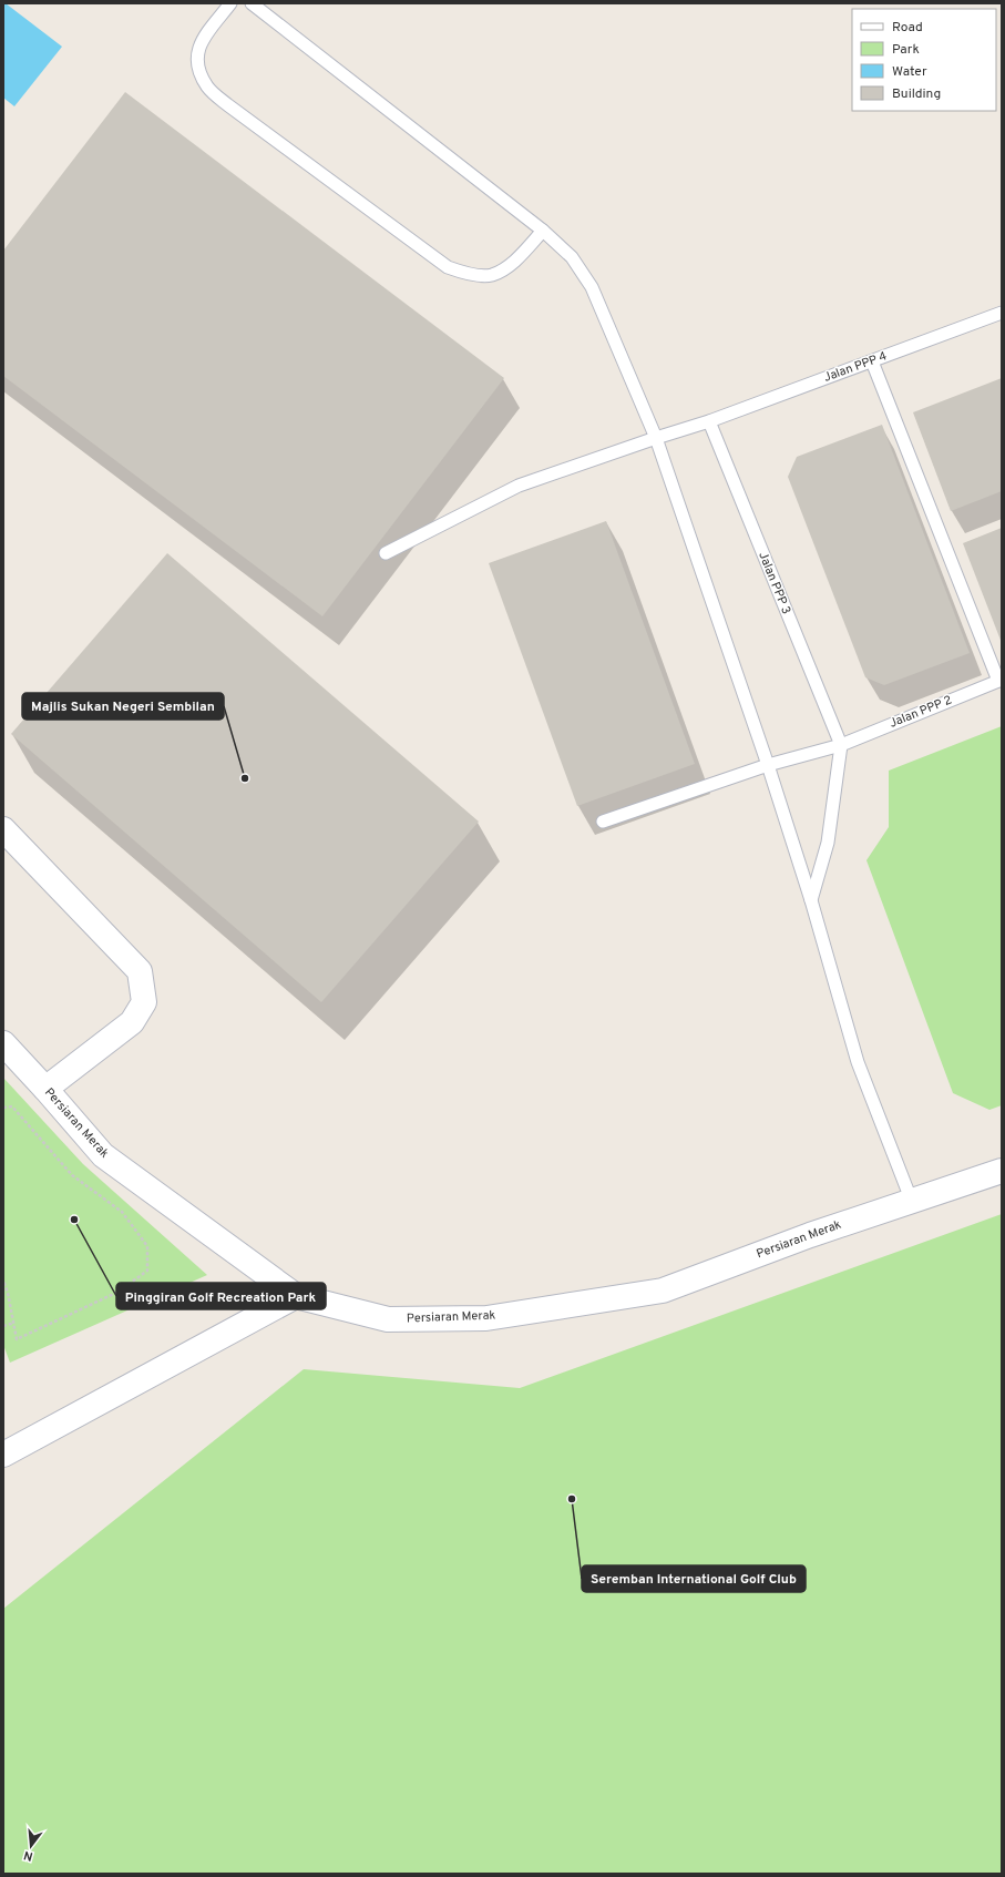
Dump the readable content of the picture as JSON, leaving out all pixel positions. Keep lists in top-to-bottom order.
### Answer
{
  "streets": {
    "street": ["Persiaran Merak"],
    "lane": ["Jalan PPP 4", "Jalan PPP 3", "Jalan PPP 2"]
  },
  "crossings": [
    ["Jalan PPP 4", "Jalan PPP 3"],
    ["Jalan PPP 3", "Jalan PPP 2"]
  ],
  "places": ["Majlis Sukan Negeri Sembilan", "Pinggiran Golf Recreation Park", "Seremban International Golf Club"],
  "legend": [
    "Road",
    "Park",
    "Water",
    "Building"
  ],
  "north": "bottom"
}
